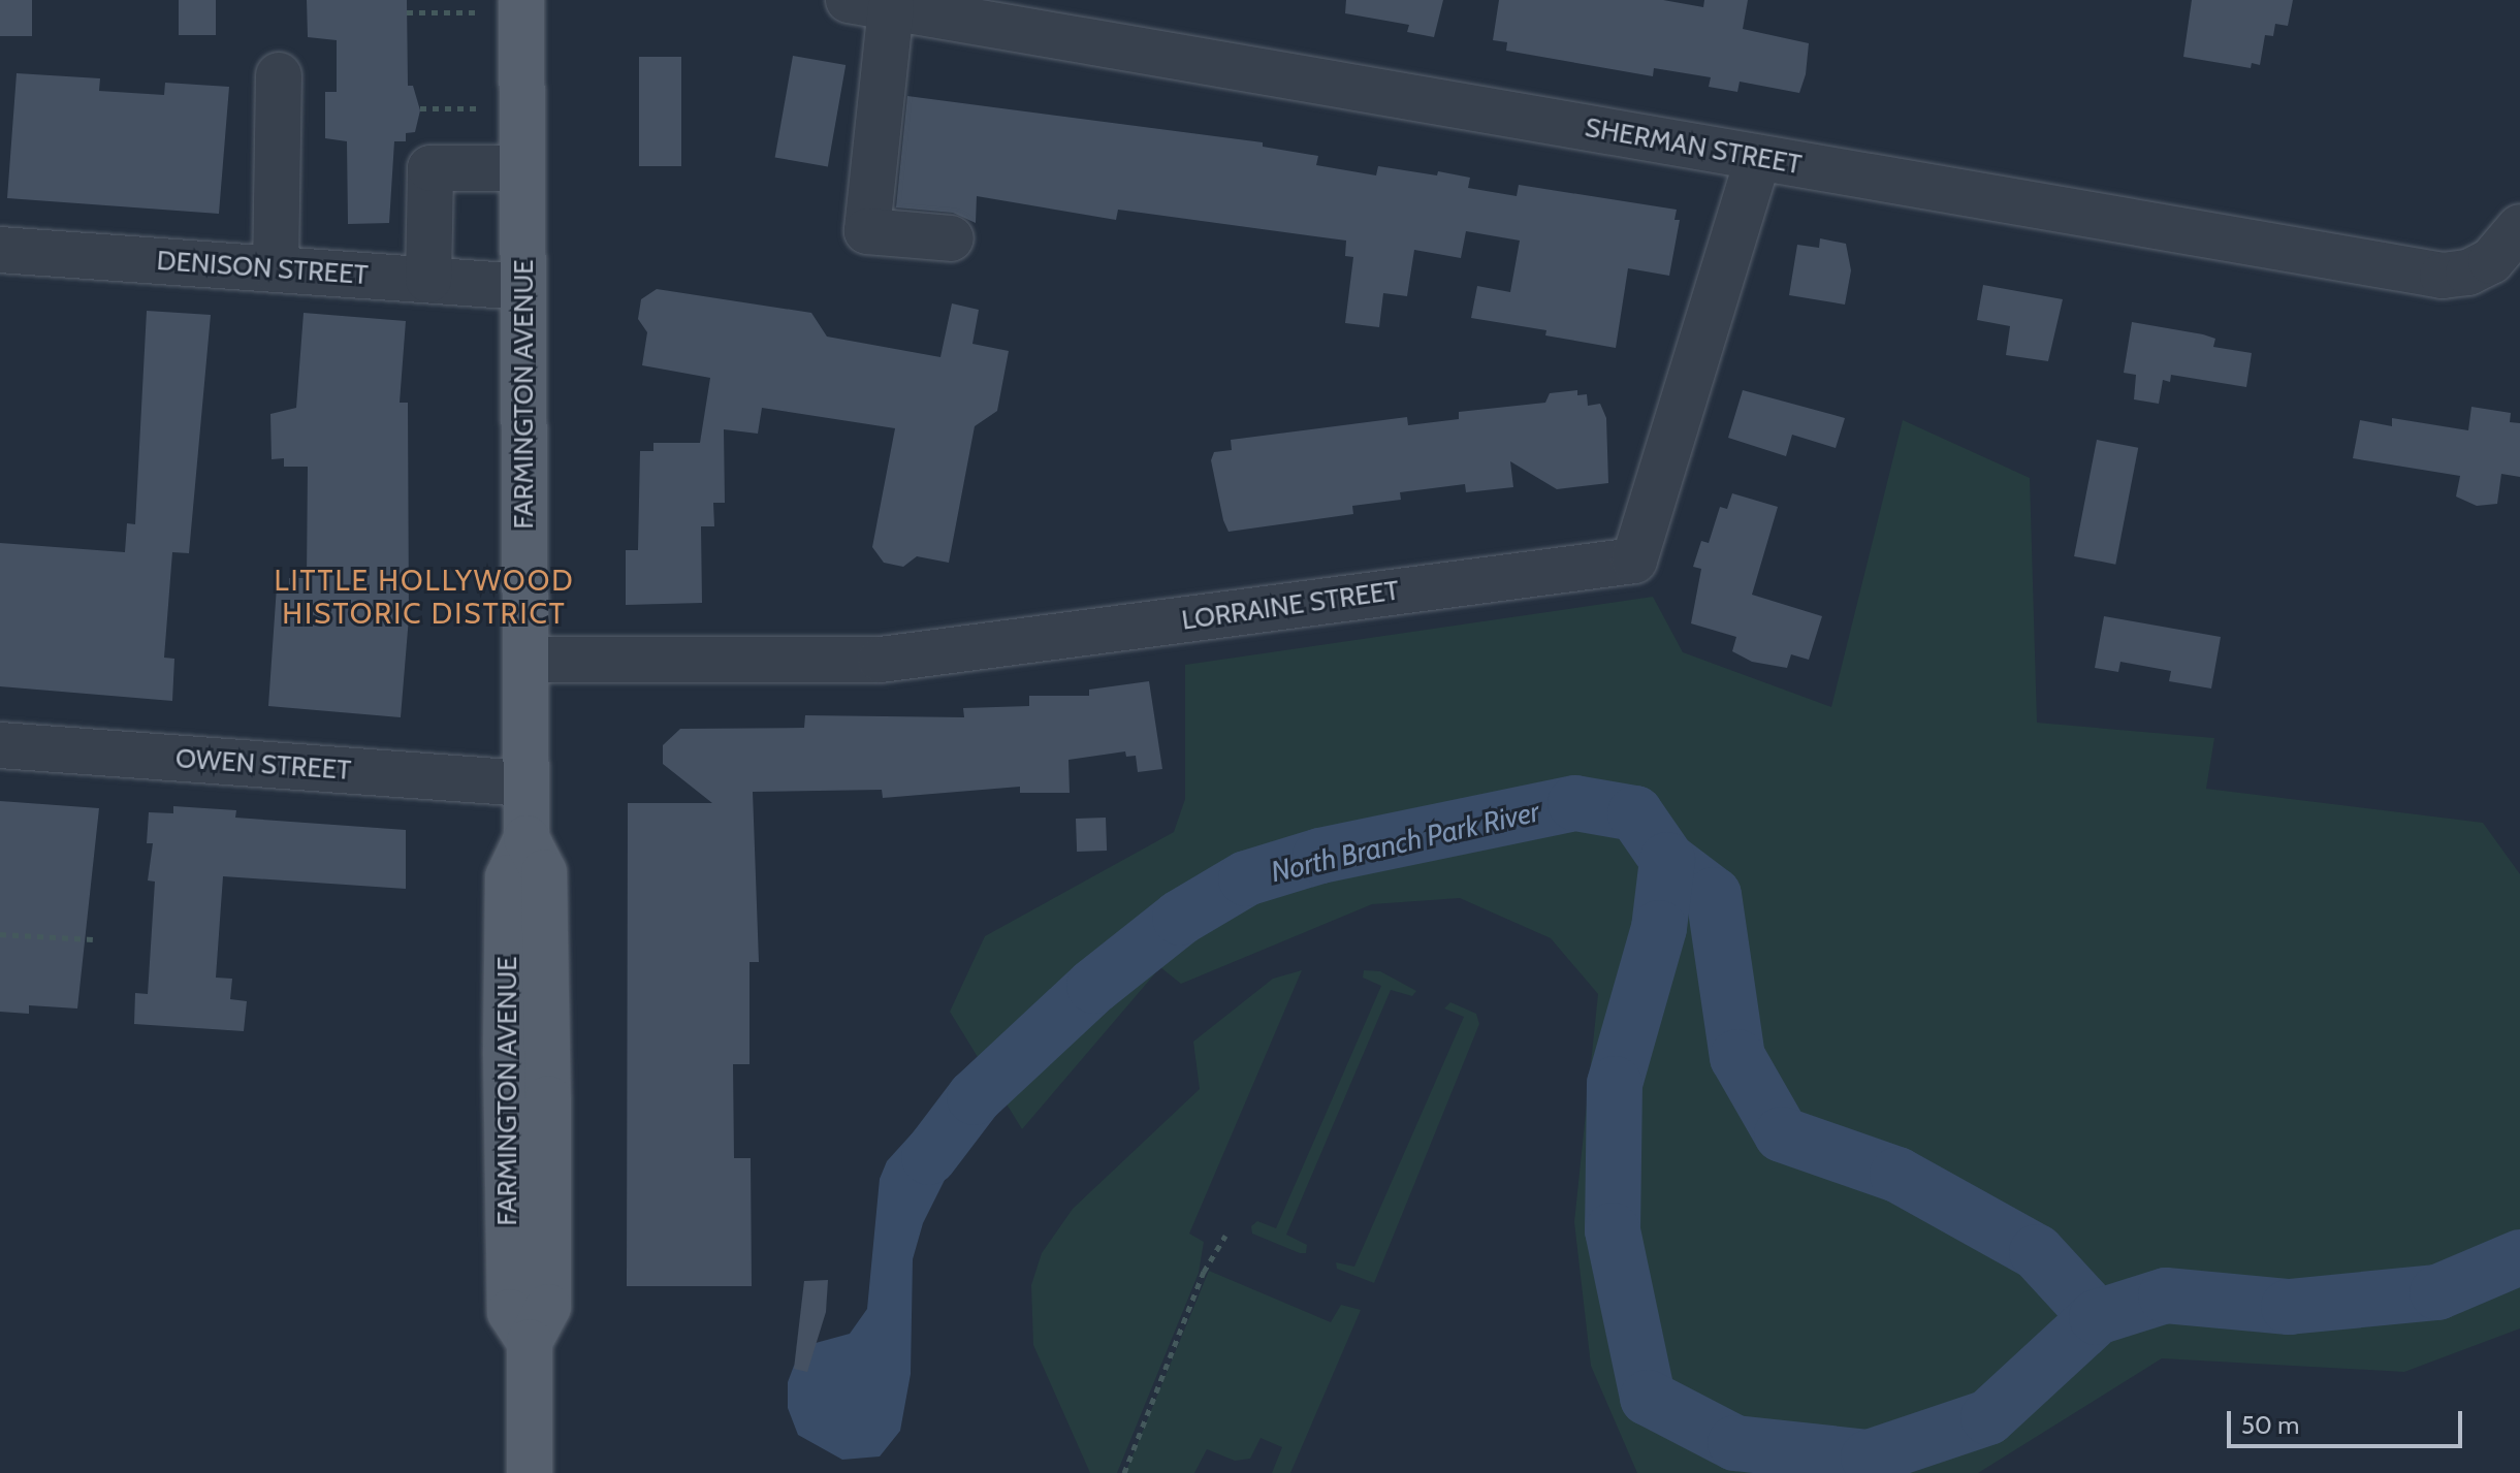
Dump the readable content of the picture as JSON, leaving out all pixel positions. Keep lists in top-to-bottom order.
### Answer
{
  "streets": {
    "main road": ["FARMINGTON AVENUE"],
    "street": [
      "SHERMAN STREET",
      "DENISON STREET",
      "LORRAINE STREET",
      "OWEN STREET"
    ]
  },
  "crossings": [
    ["SHERMAN STREET", "LORRAINE STREET"],
    ["DENISON STREET", "FARMINGTON AVENUE"],
    ["FARMINGTON AVENUE", "LORRAINE STREET"],
    ["FARMINGTON AVENUE", "OWEN STREET"]
  ],
  "districts": ["LITTLE HOLLYWOOD HISTORIC DISTRICT"],
  "water": ["North Branch Park River"],
  "scale_bar": "50 m"
}
